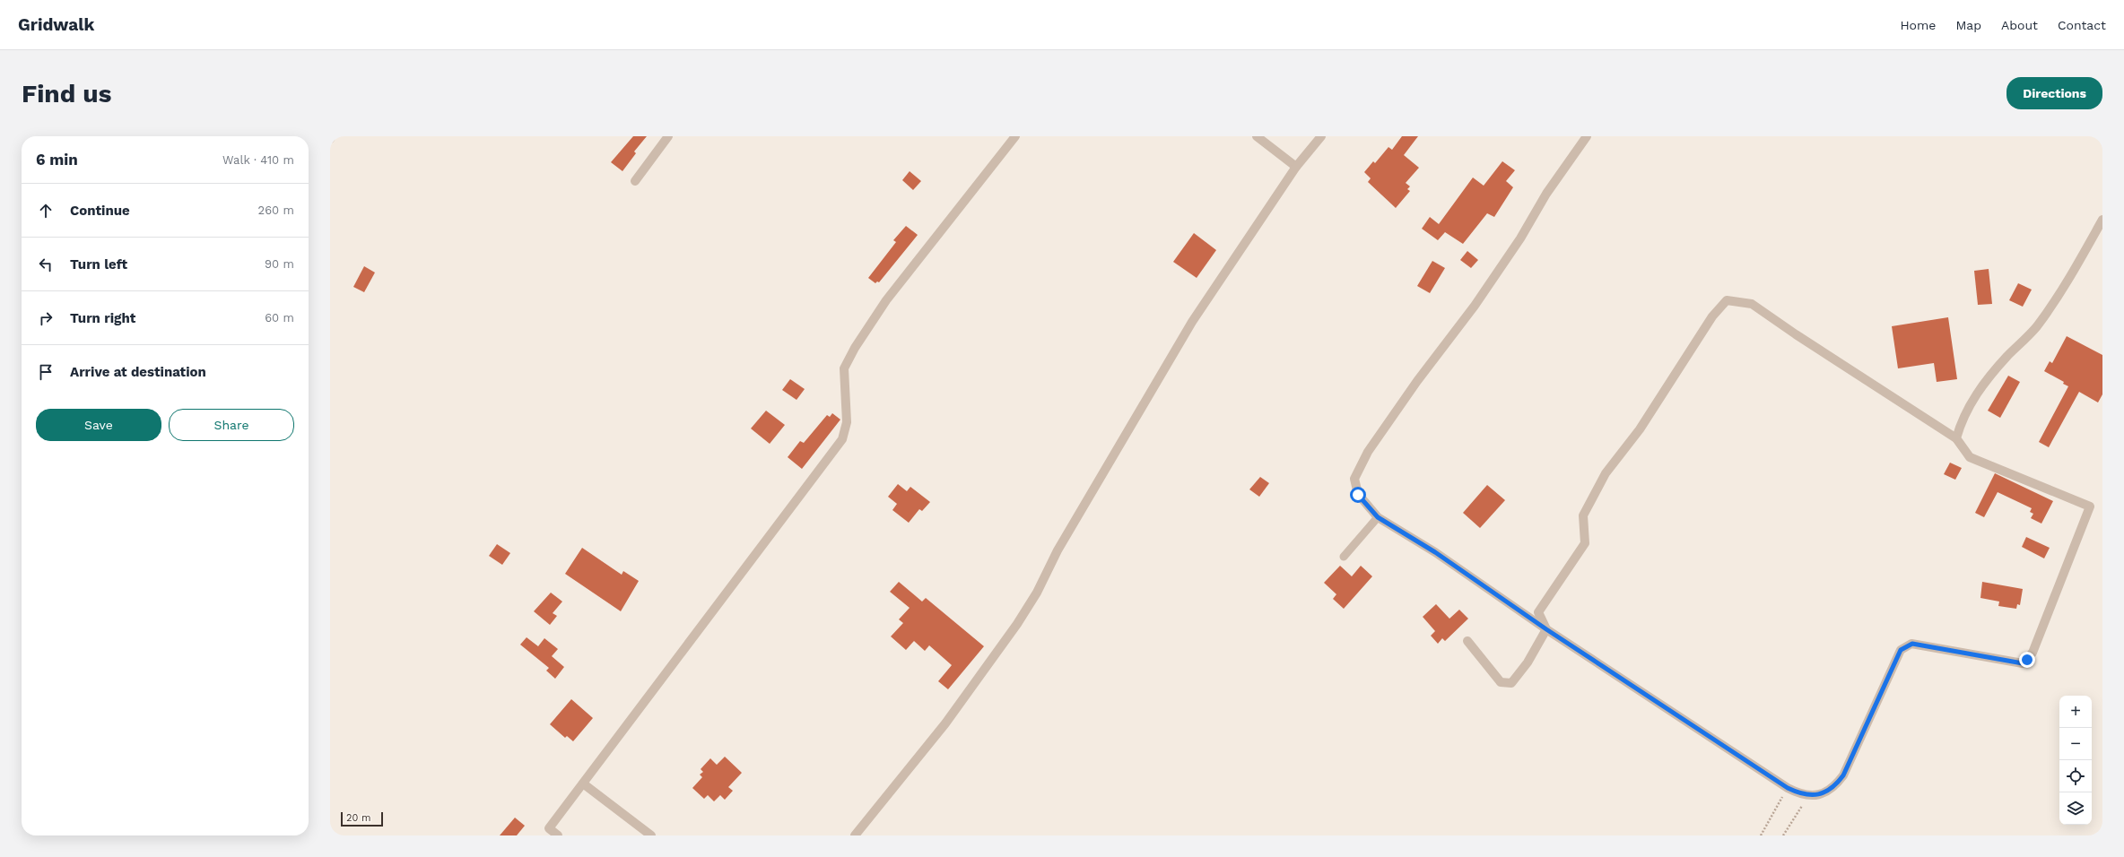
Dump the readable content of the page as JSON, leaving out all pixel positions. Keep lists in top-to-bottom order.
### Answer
{
  "scale_bar": "20 m",
  "page": {
    "header": "Gridwalk",
    "nav": [
      "Home",
      "Map",
      "About",
      "Contact"
    ],
    "buttons": [
      "Directions",
      ["Save", "Share"]
    ],
    "title": "Find us",
    "heading": ["6 min", "Walk · 410 m"],
    "list": [
      ["Continue", "260 m"],
      ["Turn left", "90 m"],
      ["Turn right", "60 m"],
      "Arrive at destination"
    ],
    "map_buttons": ["+", "−"],
    "scale": "20 m"
  }
}
